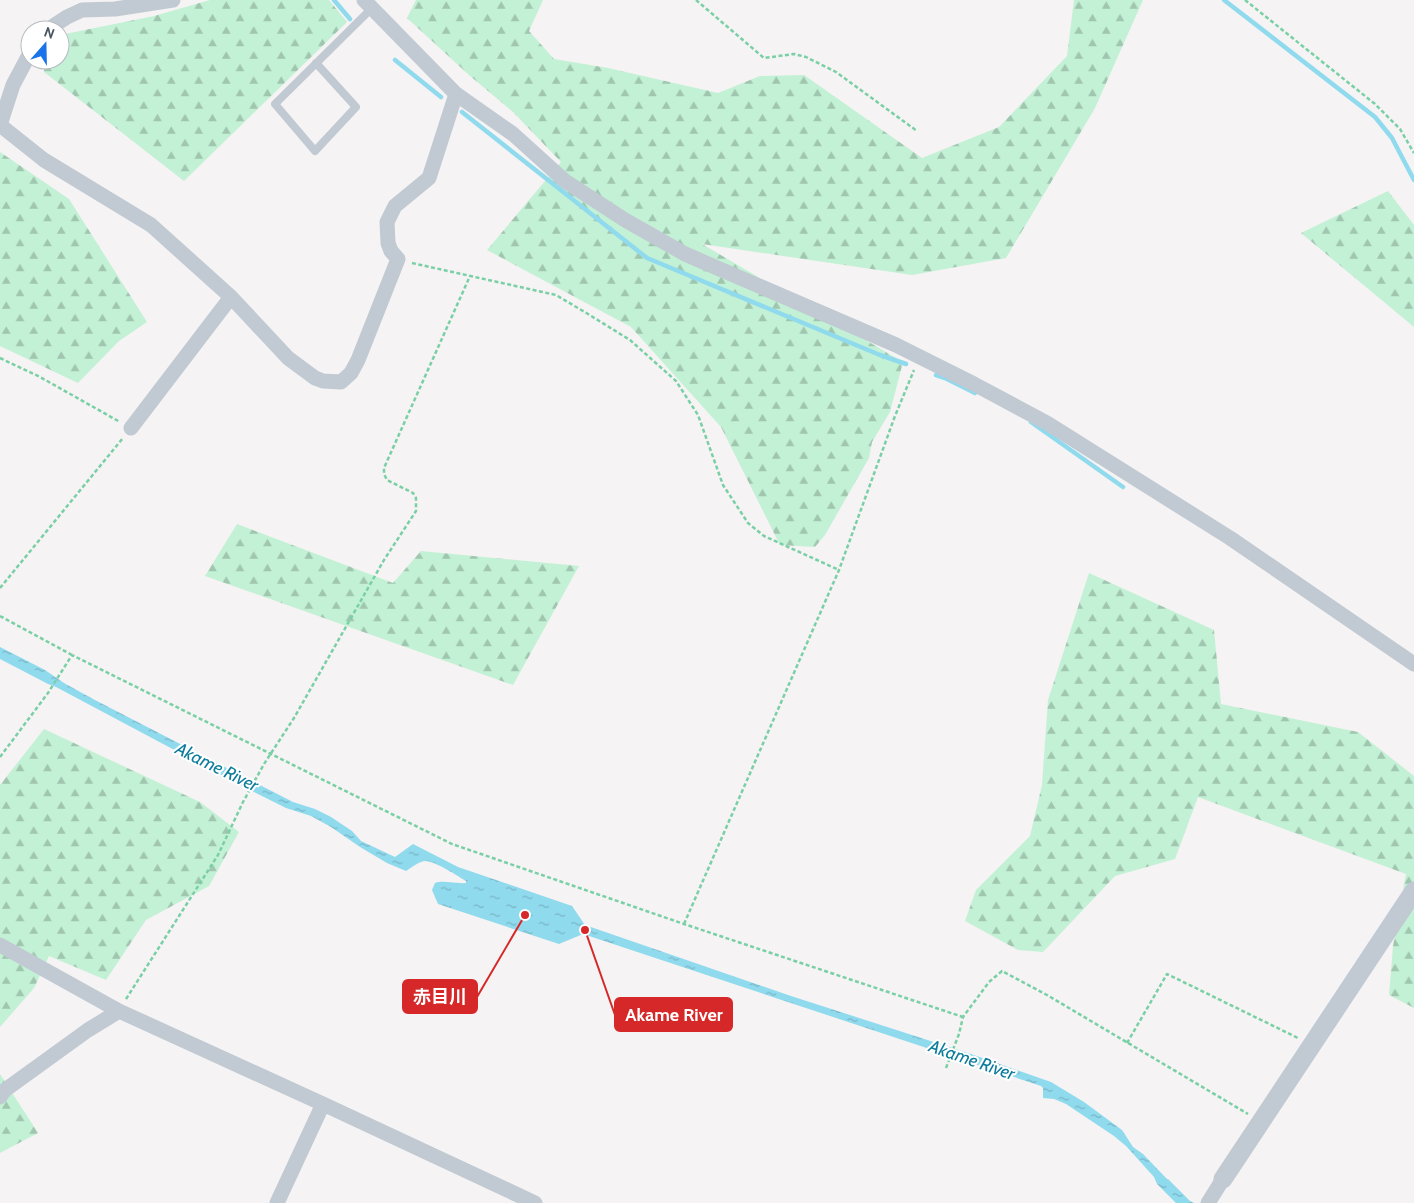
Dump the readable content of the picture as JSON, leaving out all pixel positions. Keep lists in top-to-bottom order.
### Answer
{
  "water": ["Akame River"],
  "places": ["赤目川", "Akame River"],
  "north": "top"
}
